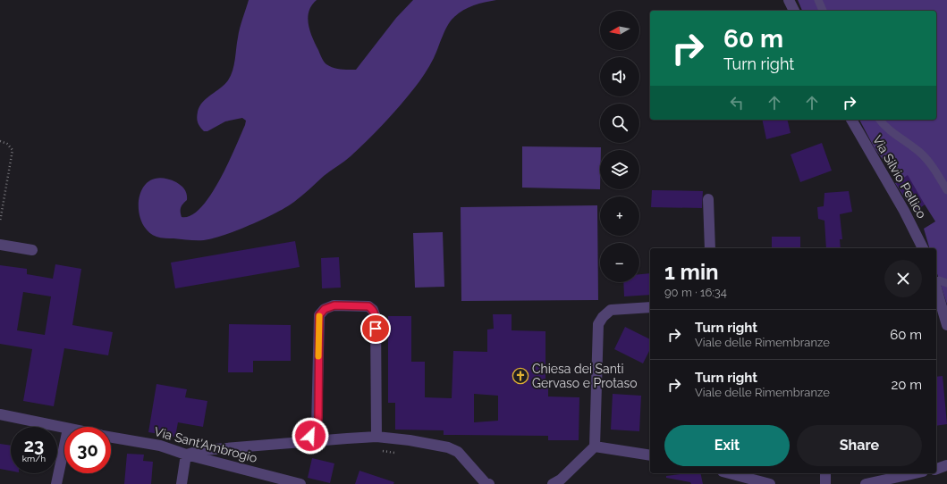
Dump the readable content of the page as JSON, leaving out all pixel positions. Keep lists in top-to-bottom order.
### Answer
{
  "streets": {
    "street": ["Via Silvio Pellico", "Via Sant'Ambrogio"]
  },
  "places": {
    "church": ["Chiesa dei Santi Gervaso e Protaso"]
  },
  "north": "left",
  "page": {
    "map_buttons": ["+", "−"],
    "turn": ["60 m", "Turn right"],
    "heading": ["1 min", "90 m · 16:34"],
    "list": [
      {
        "name": "Turn right",
        "note": "Viale delle Rimembranze",
        "value": "60 m"
      },
      {
        "name": "Turn right",
        "note": "Viale delle Rimembranze",
        "value": "20 m"
      }
    ],
    "buttons": ["Exit", "Share"],
    "speed": "23 km/h",
    "limit": "30"
  }
}
